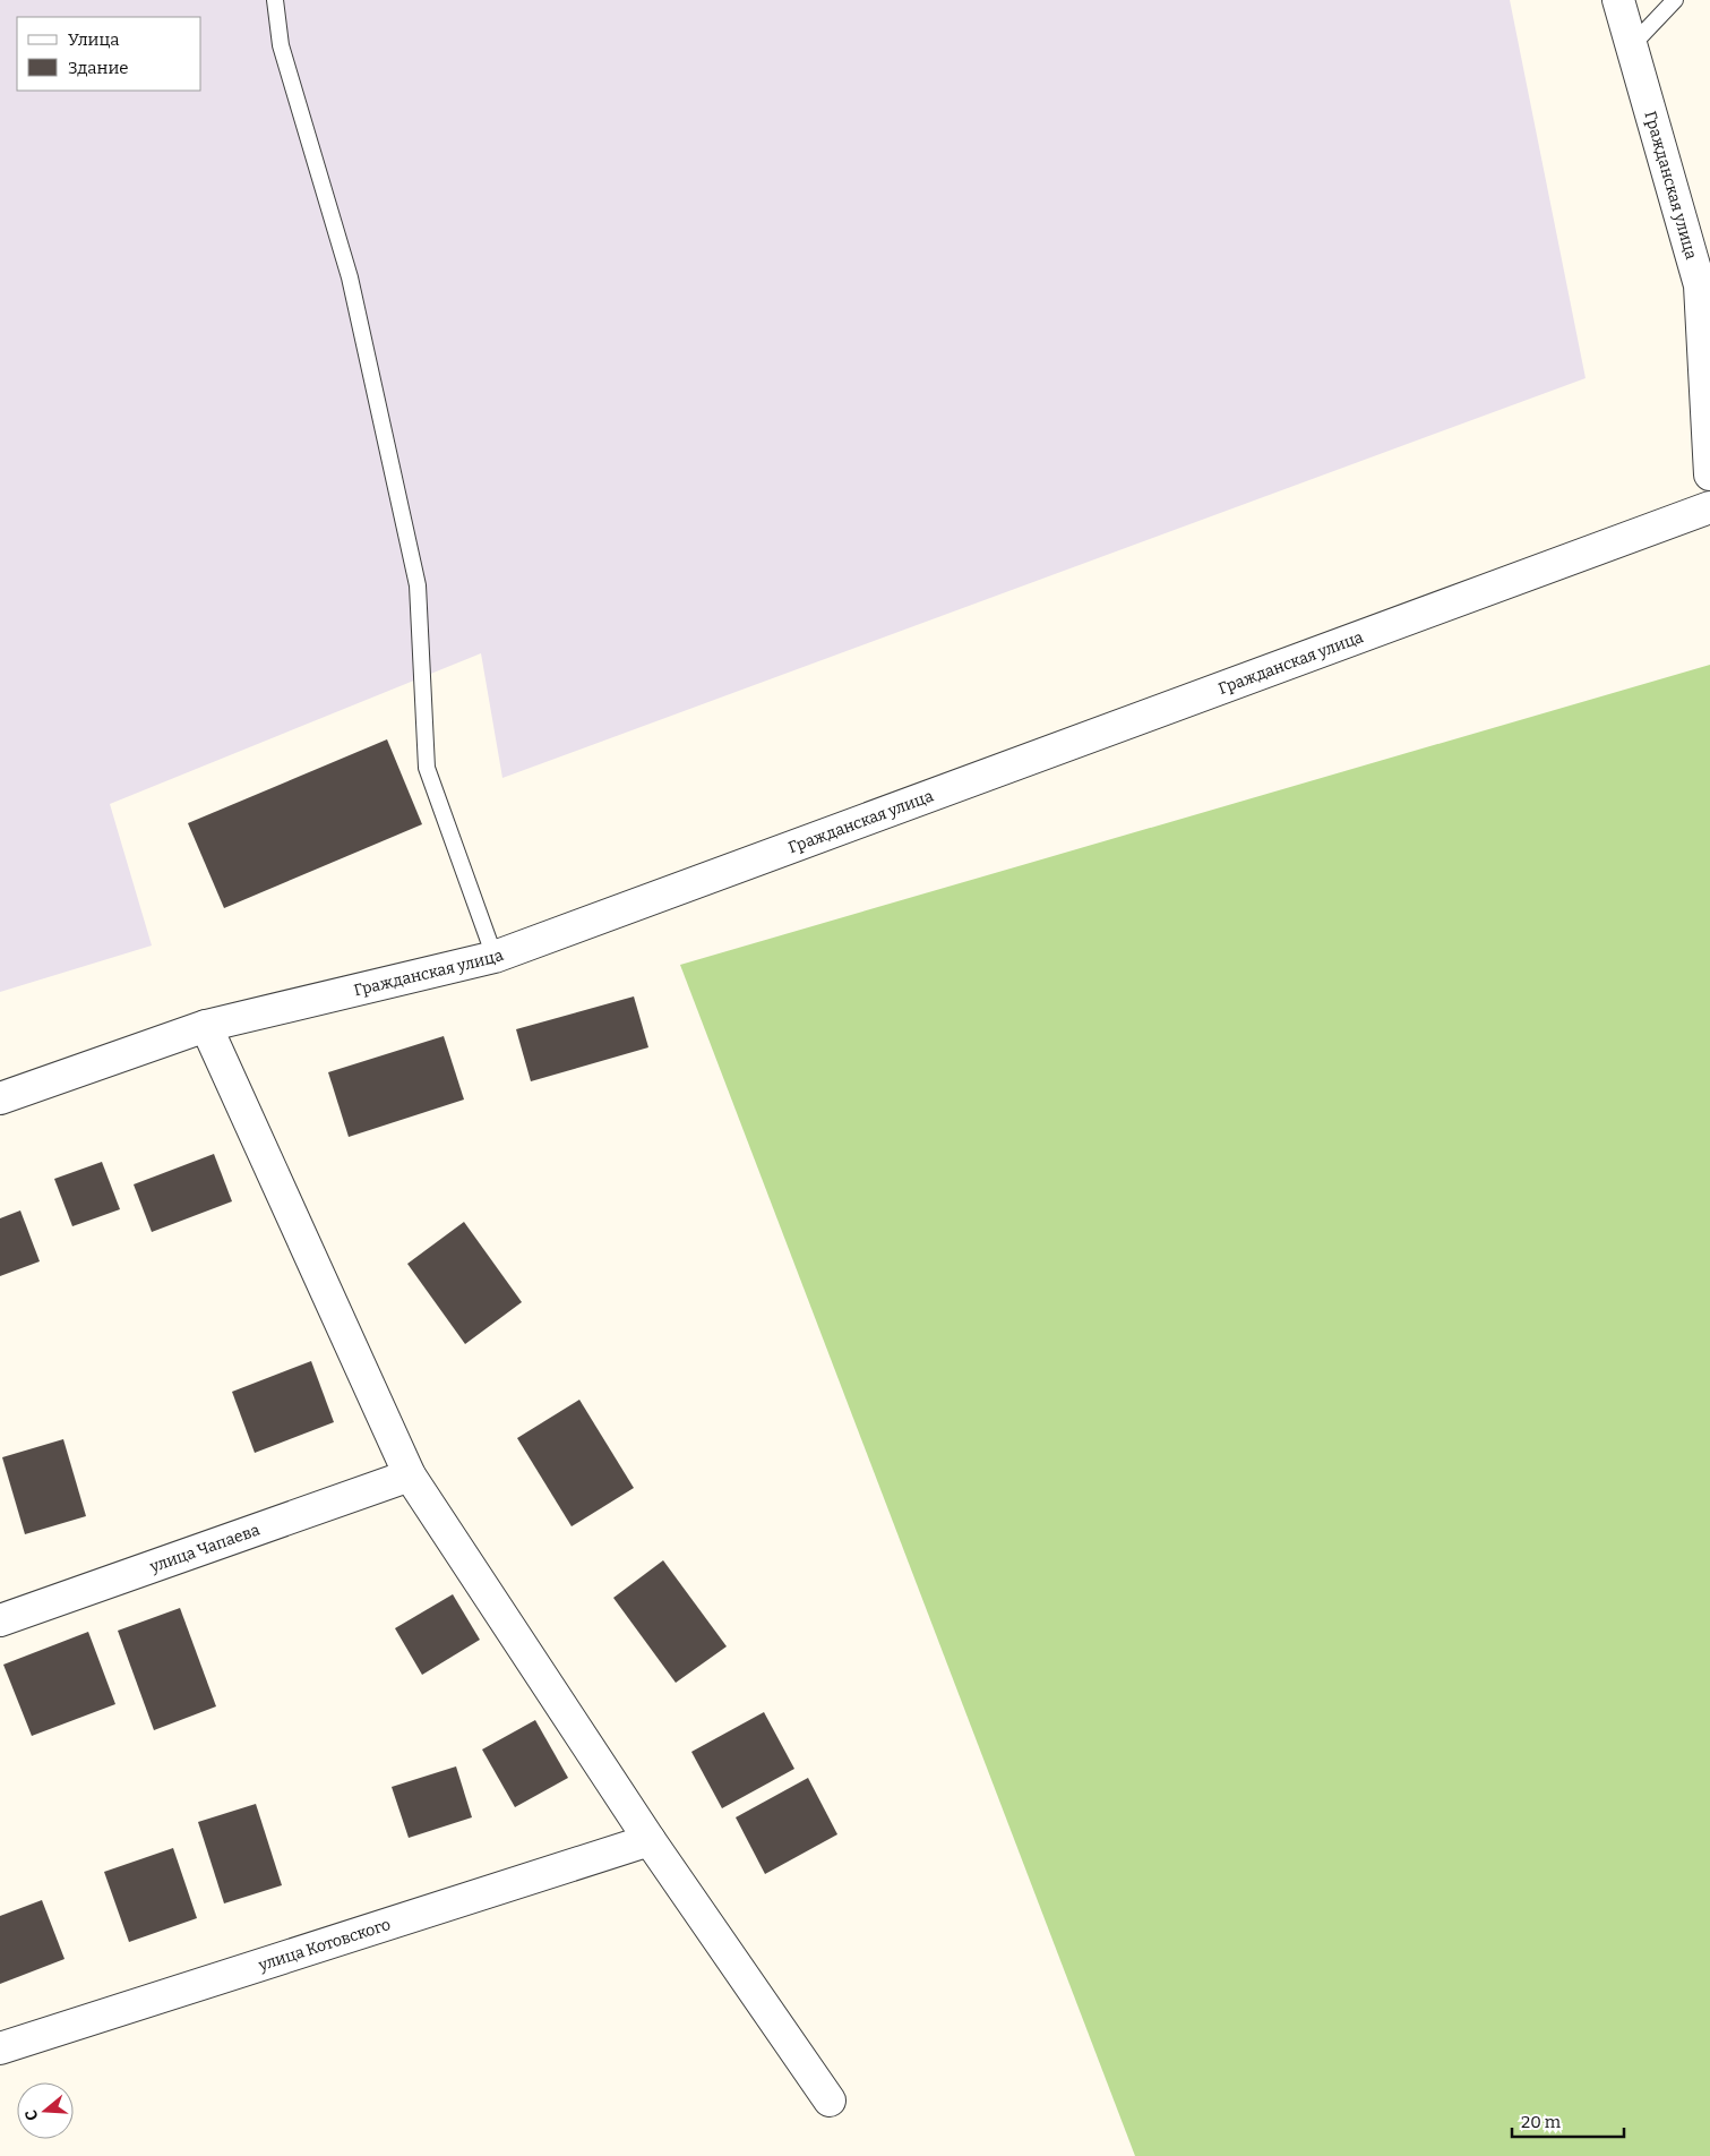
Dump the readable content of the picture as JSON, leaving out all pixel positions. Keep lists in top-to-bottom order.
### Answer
{
  "streets": {
    "street": ["Гражданская улица", "улица Чапаева", "улица Котовского"]
  },
  "legend": ["Улица", "Здание"],
  "scale_bar": "20 m",
  "north": "left"
}
